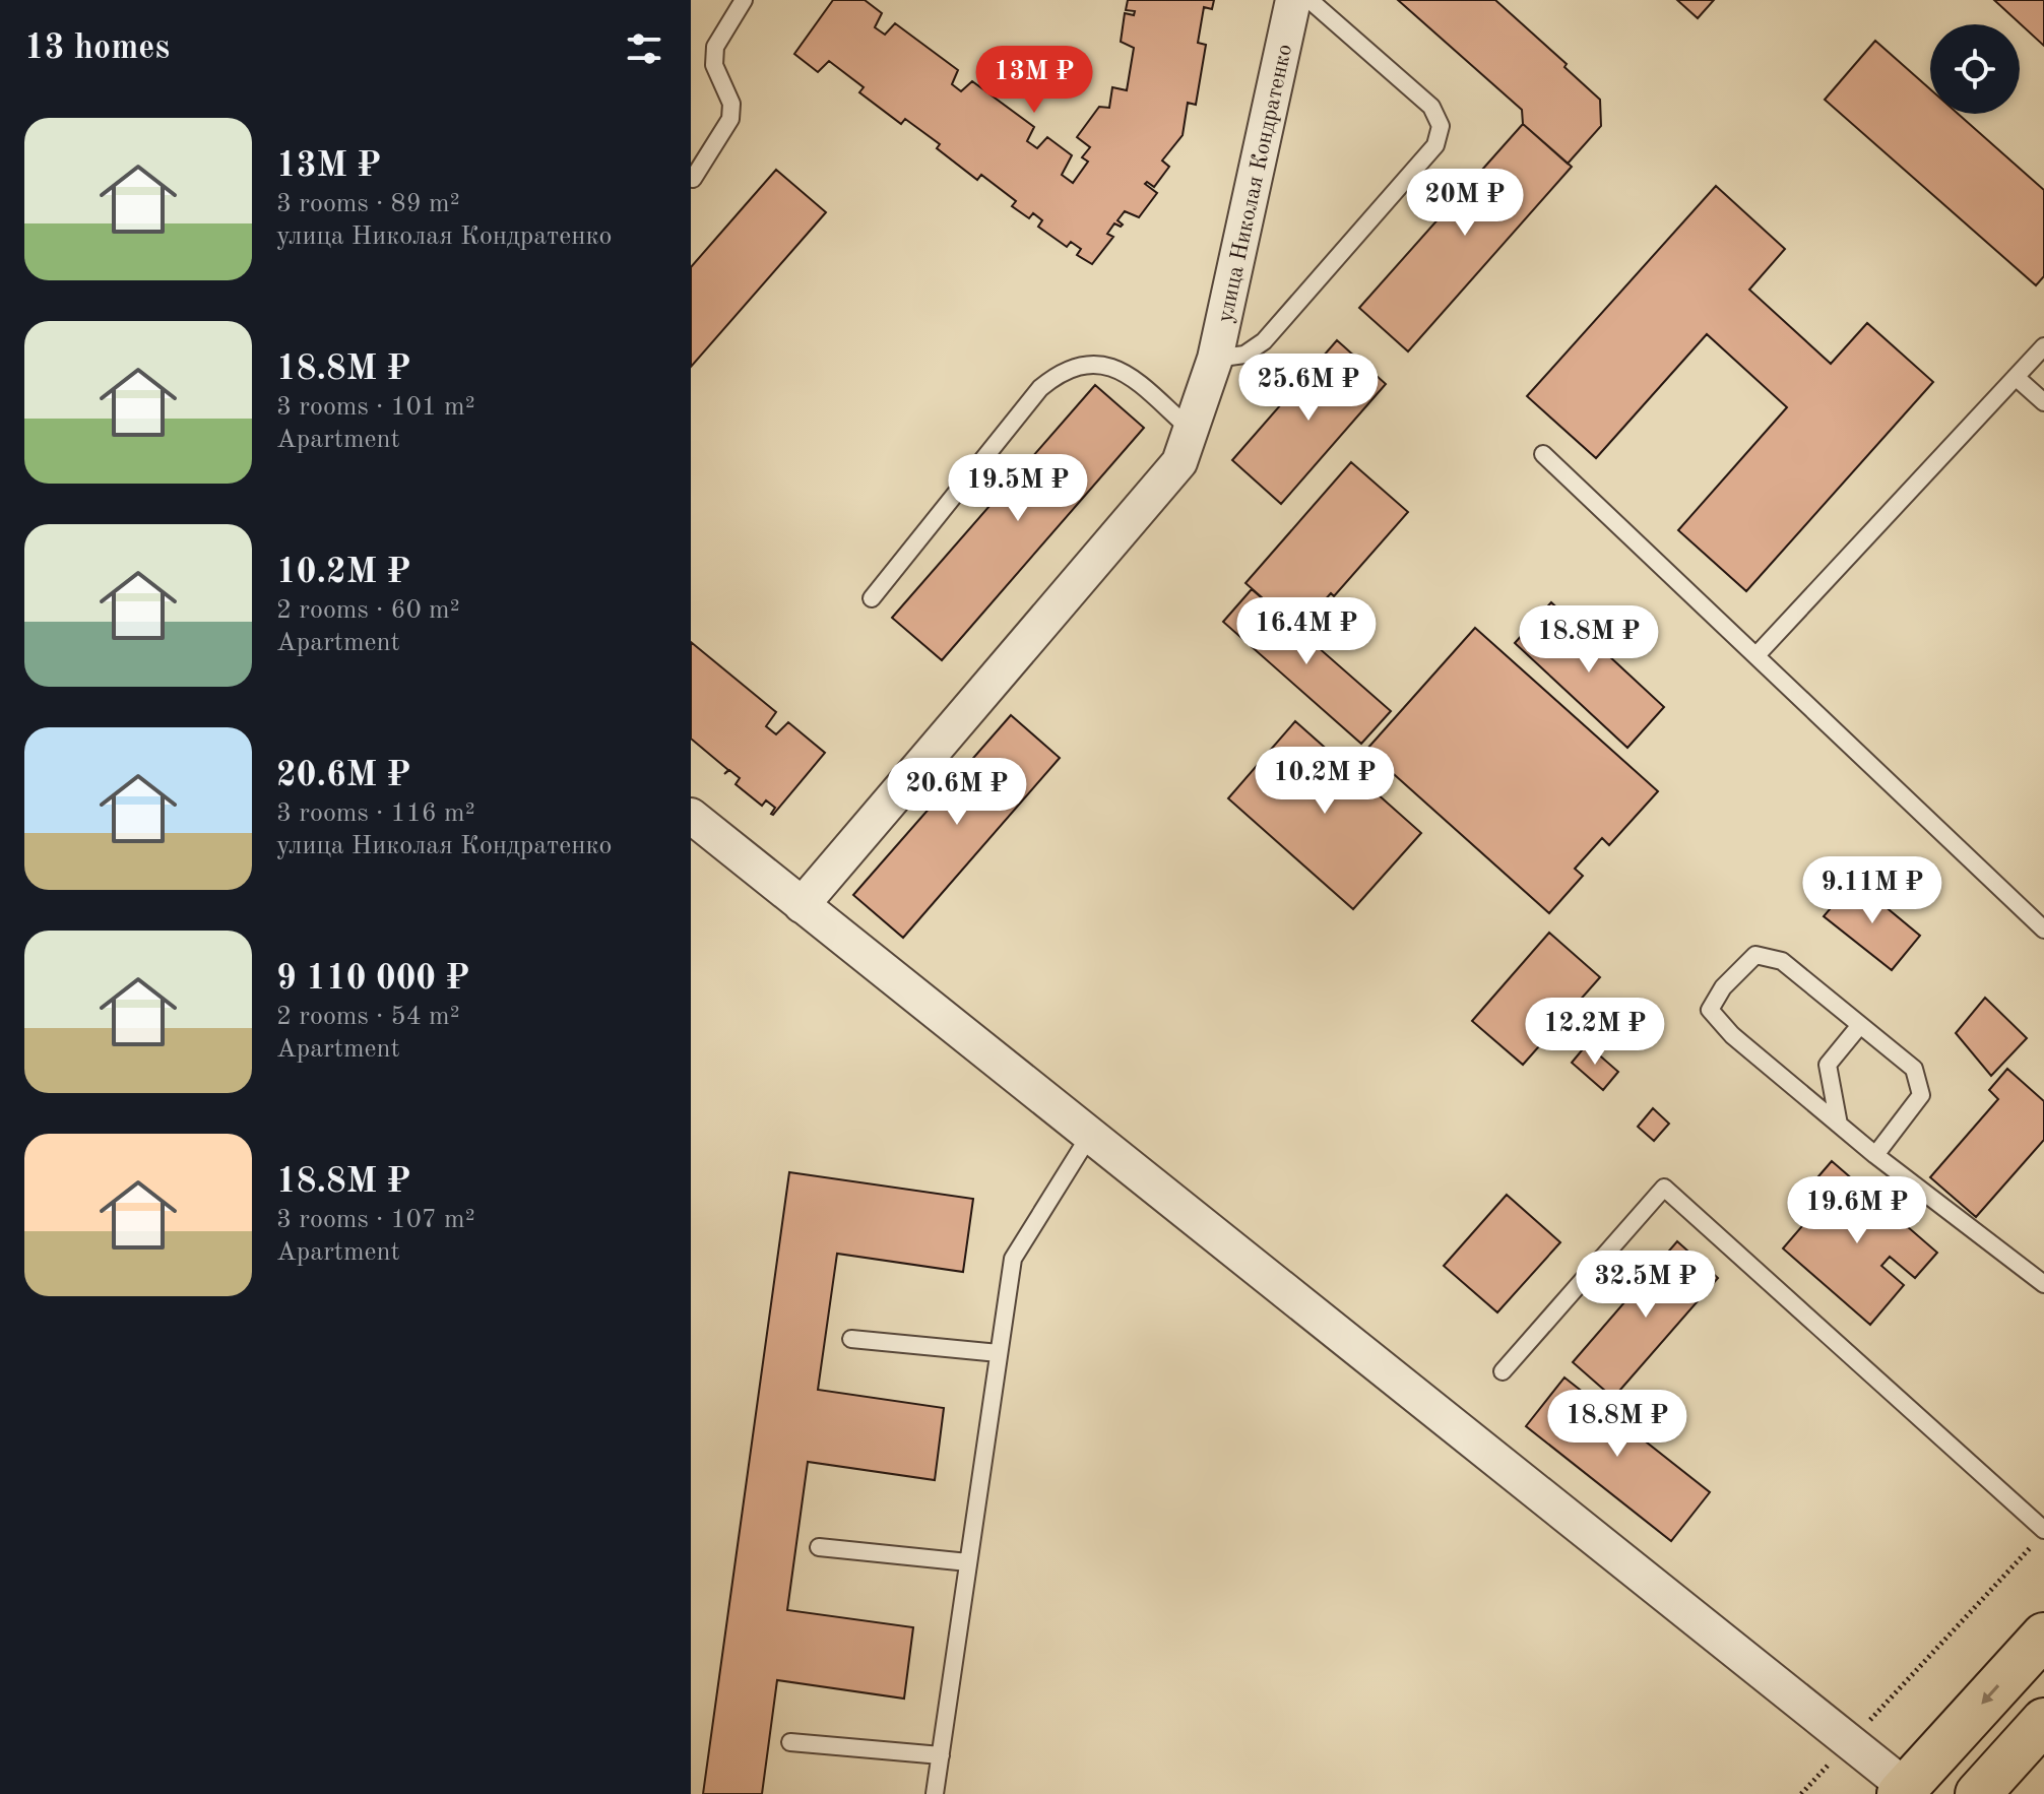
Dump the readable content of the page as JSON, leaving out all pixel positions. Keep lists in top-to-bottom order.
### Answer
{
  "streets": {
    "street": ["улица Николая Кондратенко"]
  },
  "page": {
    "heading": "13 homes",
    "price": [
      "13M ₽",
      "20M ₽",
      "25.6M ₽",
      "19.5M ₽",
      "16.4M ₽",
      "18.8M ₽",
      "10.2M ₽",
      "20.6M ₽",
      "9.11M ₽",
      "12.2M ₽",
      "19.6M ₽",
      "32.5M ₽",
      "18.8M ₽"
    ],
    "list": [
      {
        "name": "13M ₽",
        "note": "3 rooms · 89 m² · улица Николая Кондратенко"
      },
      {
        "name": "18.8M ₽",
        "note": "3 rooms · 101 m² · Apartment"
      },
      {
        "name": "10.2M ₽",
        "note": "2 rooms · 60 m² · Apartment"
      },
      {
        "name": "20.6M ₽",
        "note": "3 rooms · 116 m² · улица Николая Кондратенко"
      },
      {
        "name": "9 110 000 ₽",
        "note": "2 rooms · 54 m² · Apartment"
      },
      {
        "name": "18.8M ₽",
        "note": "3 rooms · 107 m² · Apartment"
      }
    ]
  }
}
